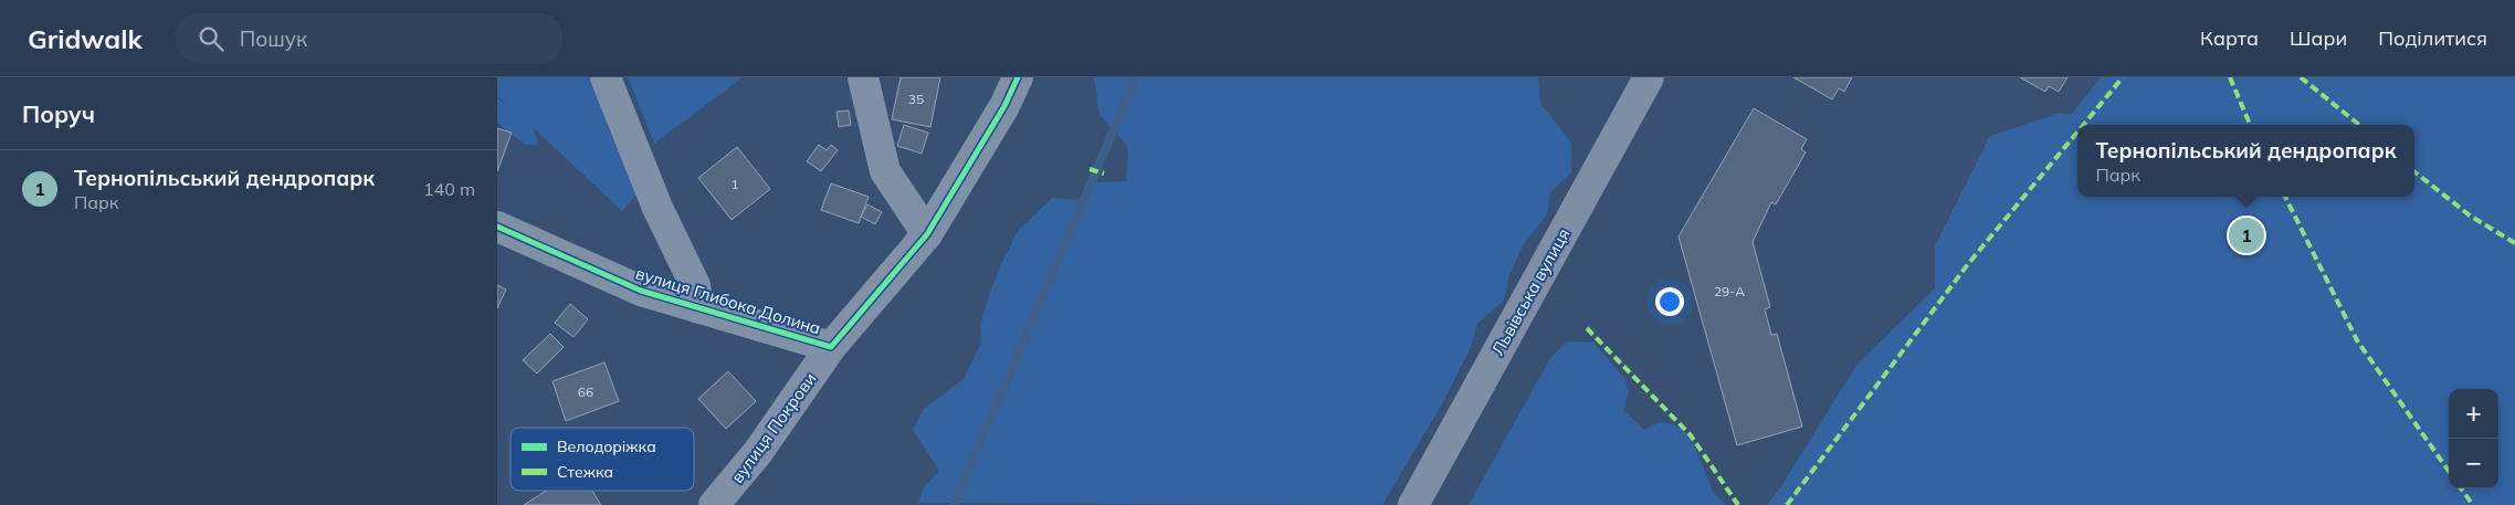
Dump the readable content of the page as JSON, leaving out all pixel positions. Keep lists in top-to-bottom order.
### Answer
{
  "streets": {
    "main road": ["Львівська вулиця"],
    "street": ["вулиця Глибока Долина", "вулиця Покрови"]
  },
  "crossings": [
    ["вулиця Глибока Долина", "вулиця Покрови"]
  ],
  "house_numbers": [
    "35",
    "1",
    "29-А",
    "66"
  ],
  "legend": ["Велодоріжка", "Стежка"],
  "page": {
    "header": "Gridwalk",
    "search": "Пошук",
    "nav": ["Карта", "Шари", "Поділитися"],
    "heading": "Поруч",
    "popup": ["Тернопільський дендропарк", "Парк"],
    "list": [
      {
        "mark": "1",
        "name": "Тернопільський дендропарк",
        "note": "Парк",
        "value": "140 m"
      }
    ],
    "pins": "1",
    "map_buttons": ["+", "−"]
  }
}
